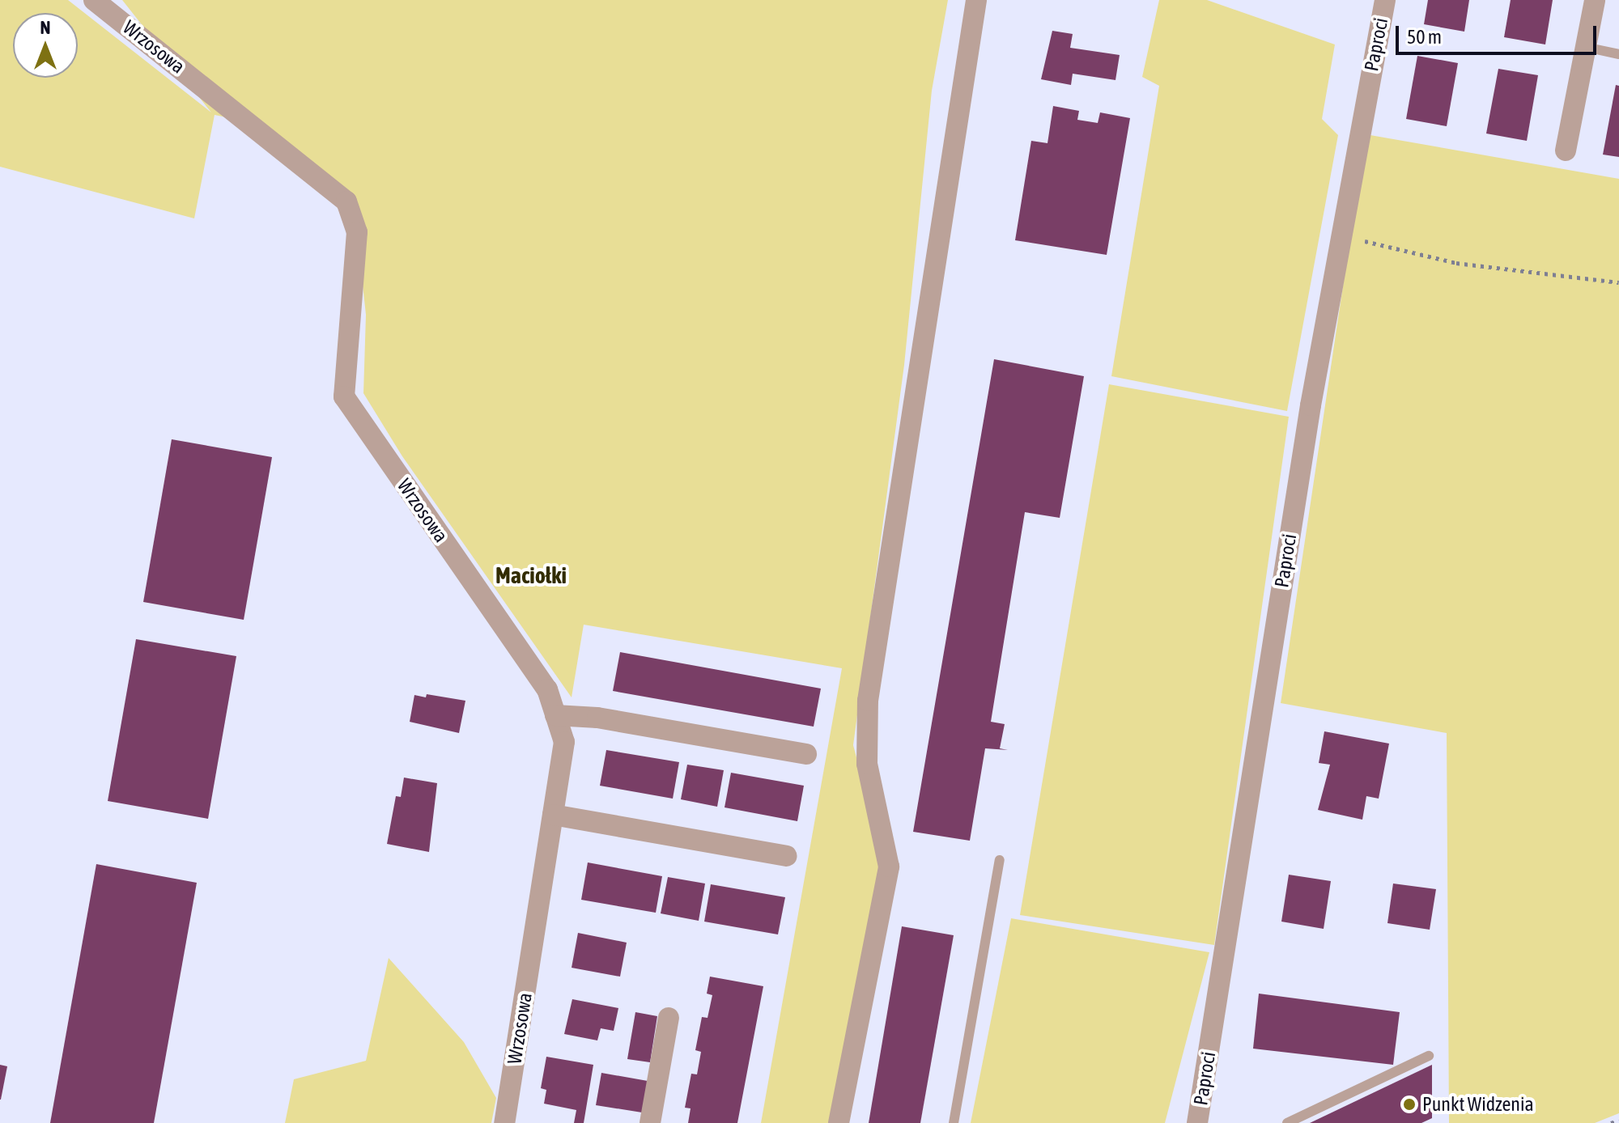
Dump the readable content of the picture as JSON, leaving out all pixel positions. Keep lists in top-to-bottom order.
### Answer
{
  "streets": {
    "street": ["Paproci", "Wrzosowa"]
  },
  "districts": ["Maciołki"],
  "places": ["Punkt Widzenia"],
  "scale_bar": "50 m",
  "north": "top"
}
